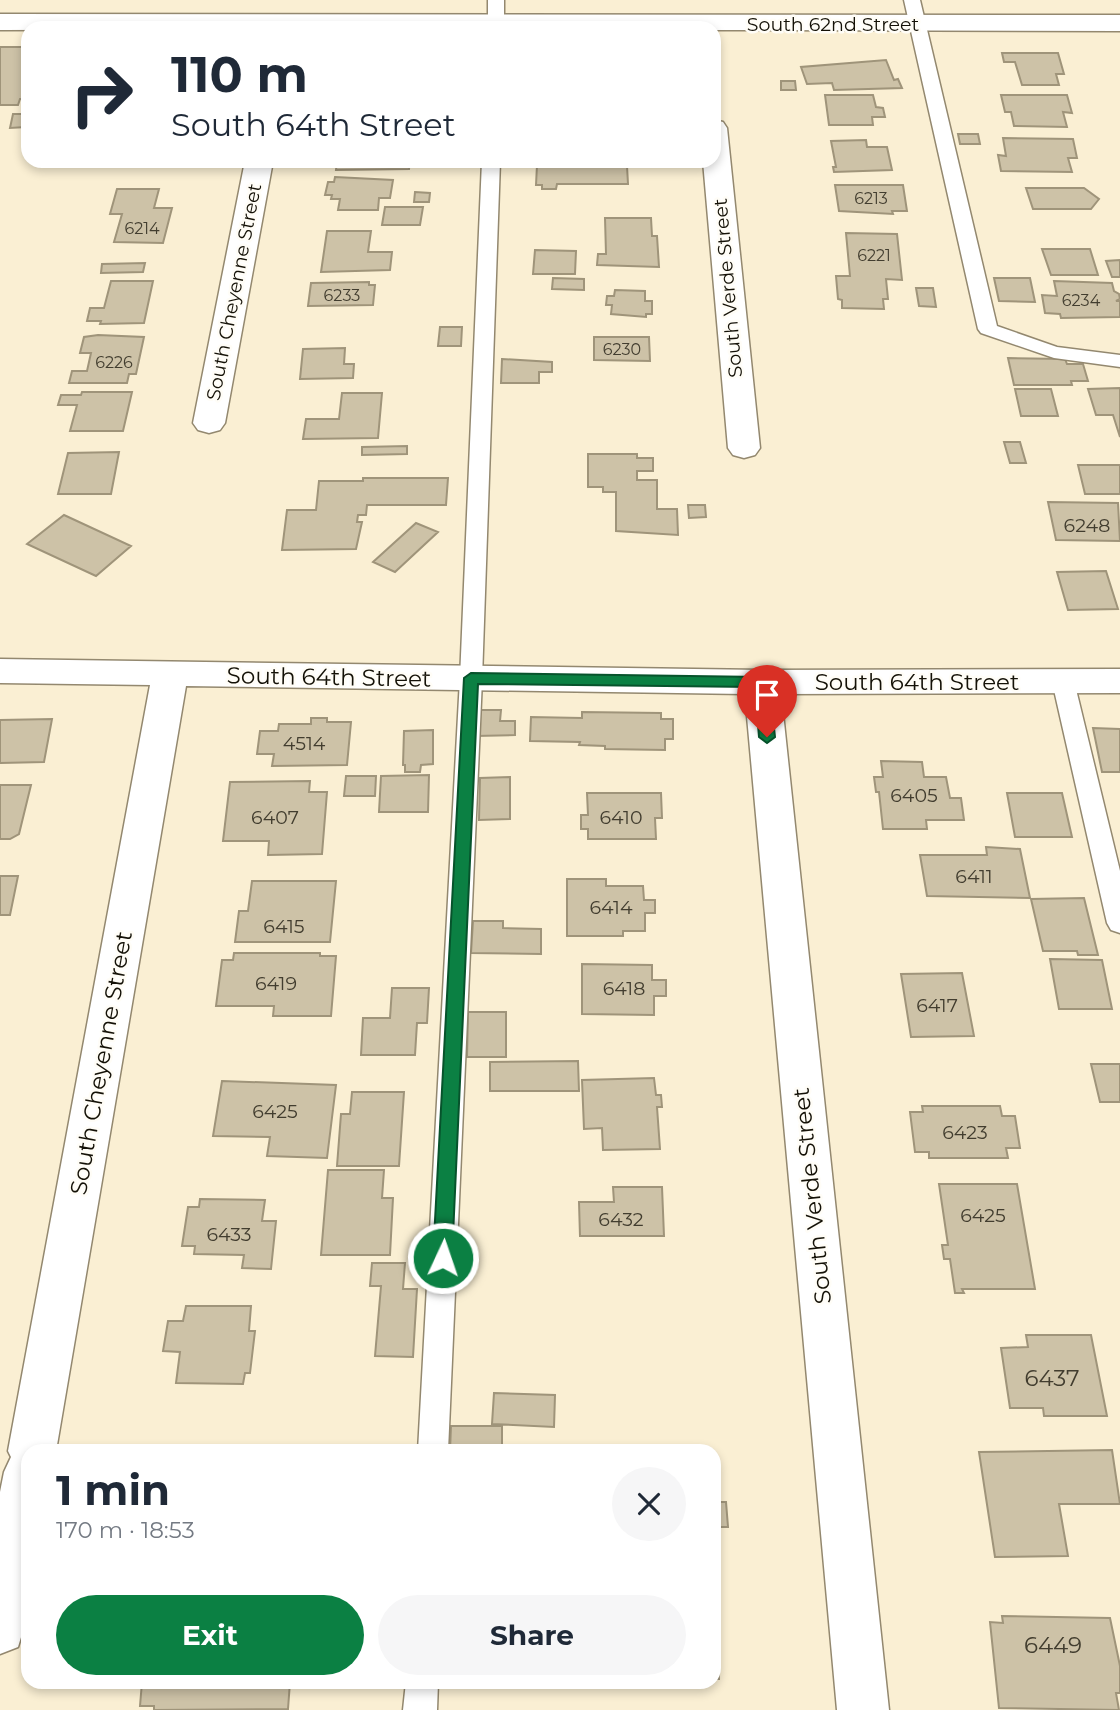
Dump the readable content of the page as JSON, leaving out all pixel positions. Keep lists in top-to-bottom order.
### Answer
{
  "streets": {
    "street": [
      "South 62nd Street",
      "South Verde Street",
      "South Cheyenne Street",
      "South 64th Street"
    ]
  },
  "crossings": [
    ["South Verde Street", "South 64th Street"],
    ["South Cheyenne Street", "South 64th Street"]
  ],
  "house_numbers": [
    "6213",
    "6214",
    "6221",
    "6233",
    "6234",
    "6230",
    "6226",
    "6248",
    "4514",
    "6405",
    "6407",
    "6410",
    "6411",
    "6414",
    "6415",
    "6419",
    "6418",
    "6417",
    "6425",
    "6423",
    "6425",
    "6432",
    "6433",
    "6437",
    "6449"
  ],
  "page": {
    "turn": ["110 m", "South 64th Street"],
    "heading": ["1 min", "170 m · 18:53"],
    "buttons": ["Exit", "Share"]
  }
}
